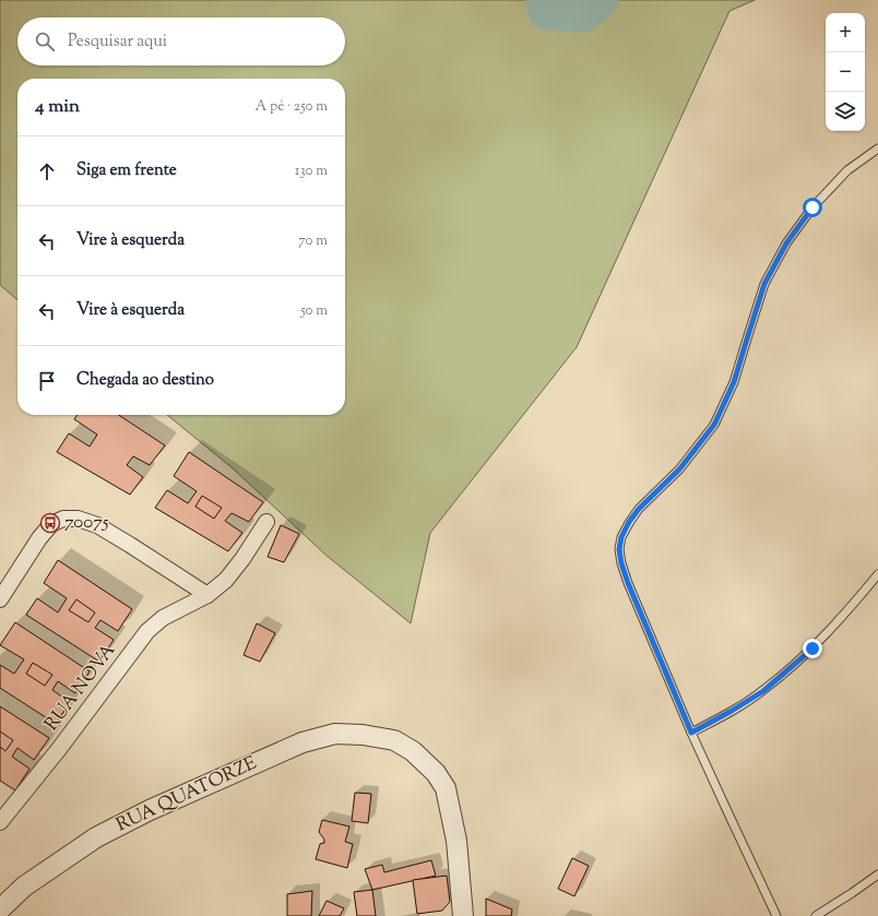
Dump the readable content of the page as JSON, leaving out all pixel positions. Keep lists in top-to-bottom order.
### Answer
{
  "streets": {
    "street": ["RUA NOVA", "RUA QUATORZE"]
  },
  "places": {
    "bus stop": ["70075"]
  },
  "page": {
    "map_buttons": ["+", "−"],
    "search": "Pesquisar aqui",
    "heading": ["4 min", "A pé · 250 m"],
    "list": [
      ["Siga em frente", "130 m"],
      ["Vire à esquerda", "70 m"],
      ["Vire à esquerda", "50 m"],
      "Chegada ao destino"
    ]
  }
}
